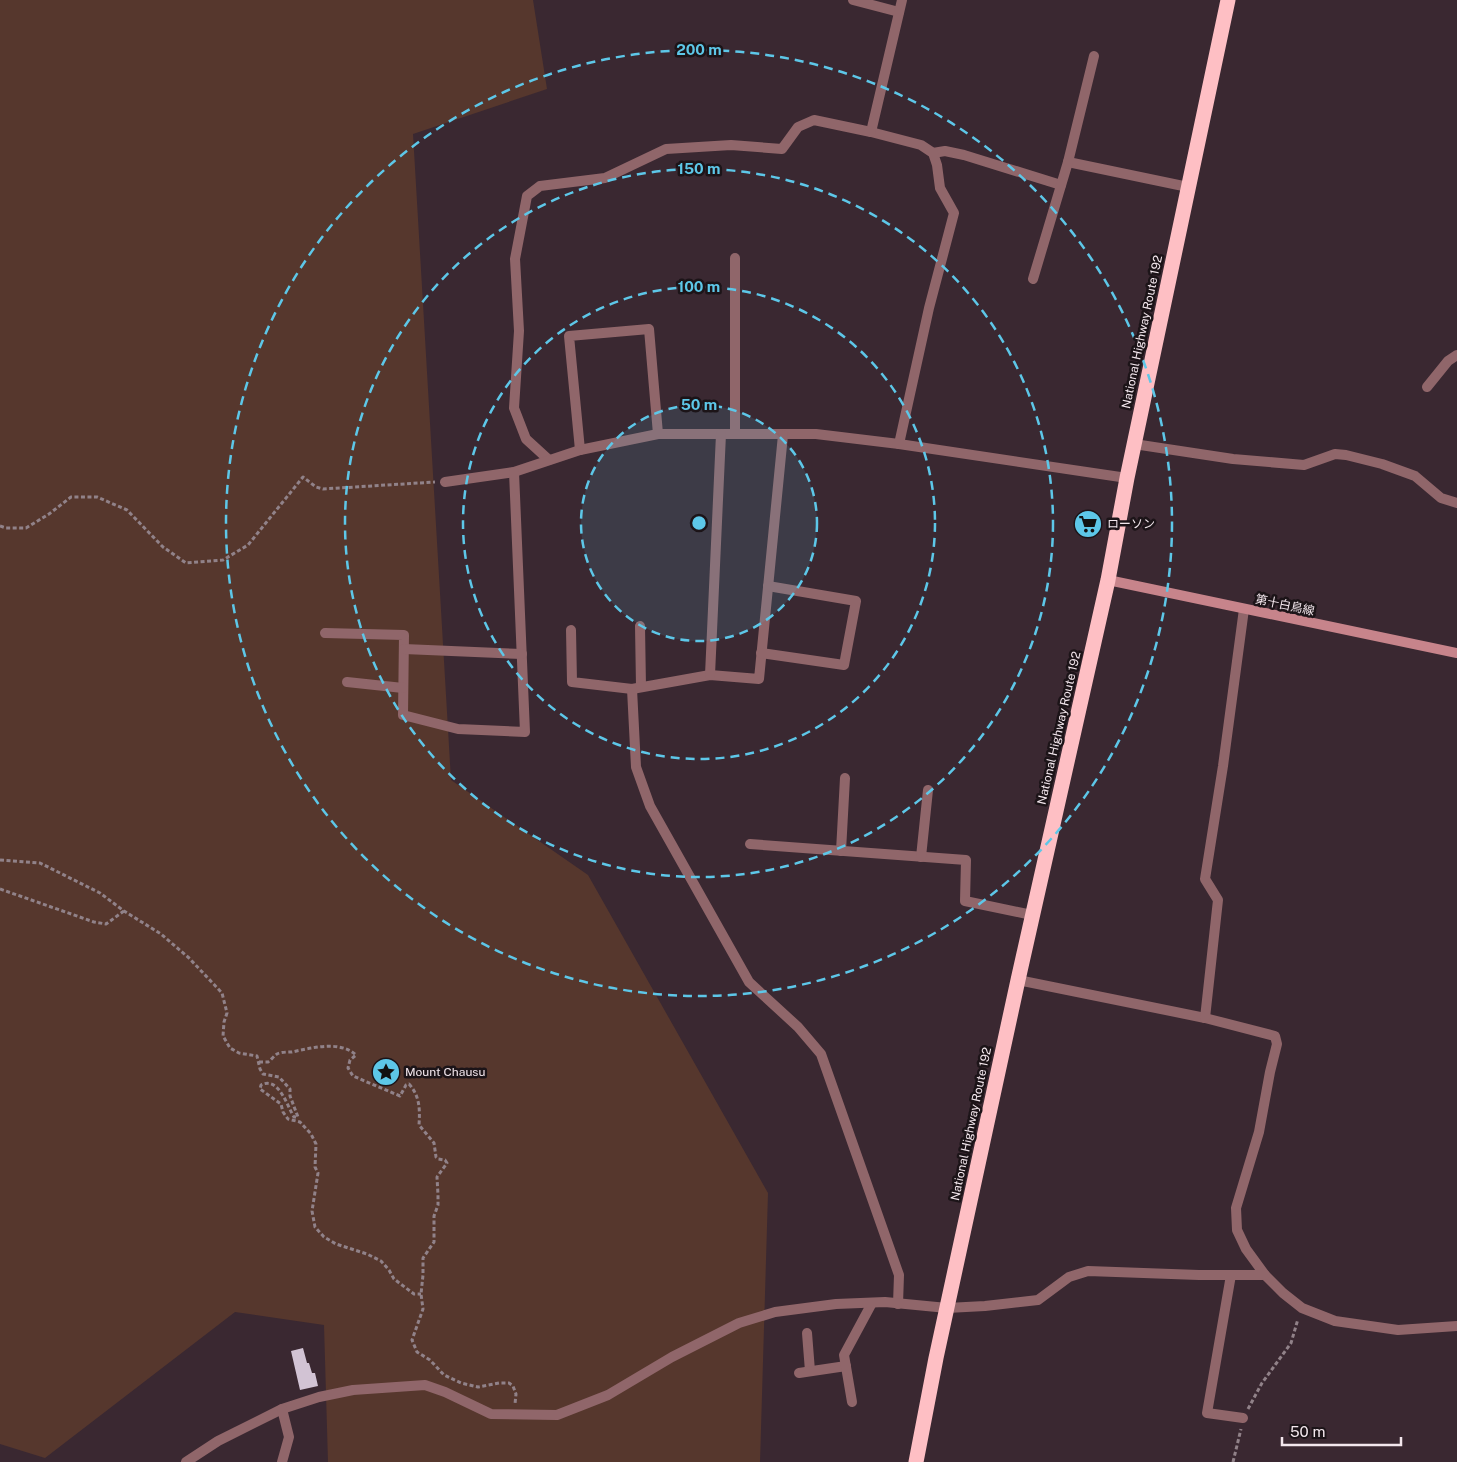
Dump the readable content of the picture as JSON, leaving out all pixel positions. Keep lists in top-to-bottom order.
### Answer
{
  "streets": {
    "highway": ["National Highway Route 192"],
    "main road": ["第十白鳥線"]
  },
  "crossings": [
    ["National Highway Route 192", "第十白鳥線"]
  ],
  "places": {
    "supermarket": ["ローソン"],
    "place": ["Mount Chausu"]
  },
  "scale_bar": "50 m",
  "rings": [
    "200 m",
    "150 m",
    "100 m",
    "50 m"
  ]
}
